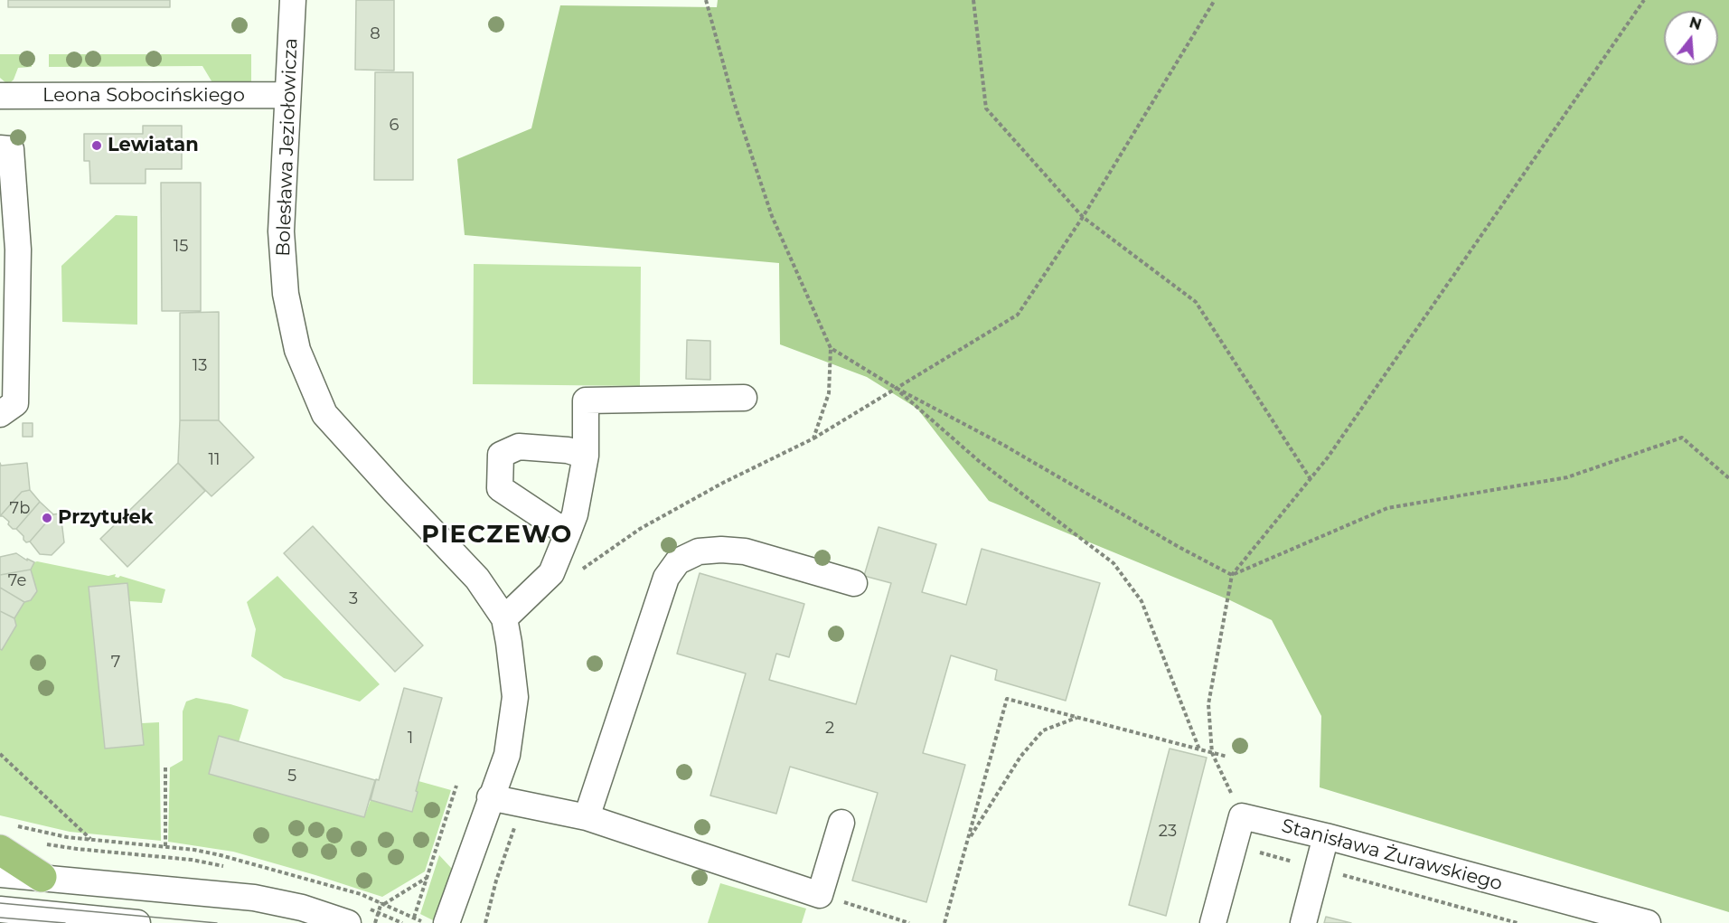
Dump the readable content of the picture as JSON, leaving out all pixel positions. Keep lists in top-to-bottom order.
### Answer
{
  "streets": {
    "street": ["Leona Sobocińskiego", "Bolesława Jeziołowicza", "Stanisława Żurawskiego"]
  },
  "crossings": [
    ["Leona Sobocińskiego", "Bolesława Jeziołowicza"]
  ],
  "districts": ["PIECZEWO"],
  "places": ["Lewiatan", "Przytułek"],
  "house_numbers": [
    "8",
    "6",
    "15",
    "13",
    "11",
    "7b",
    "7e",
    "3",
    "7",
    "2",
    "1",
    "5",
    "23"
  ],
  "north": "top"
}
